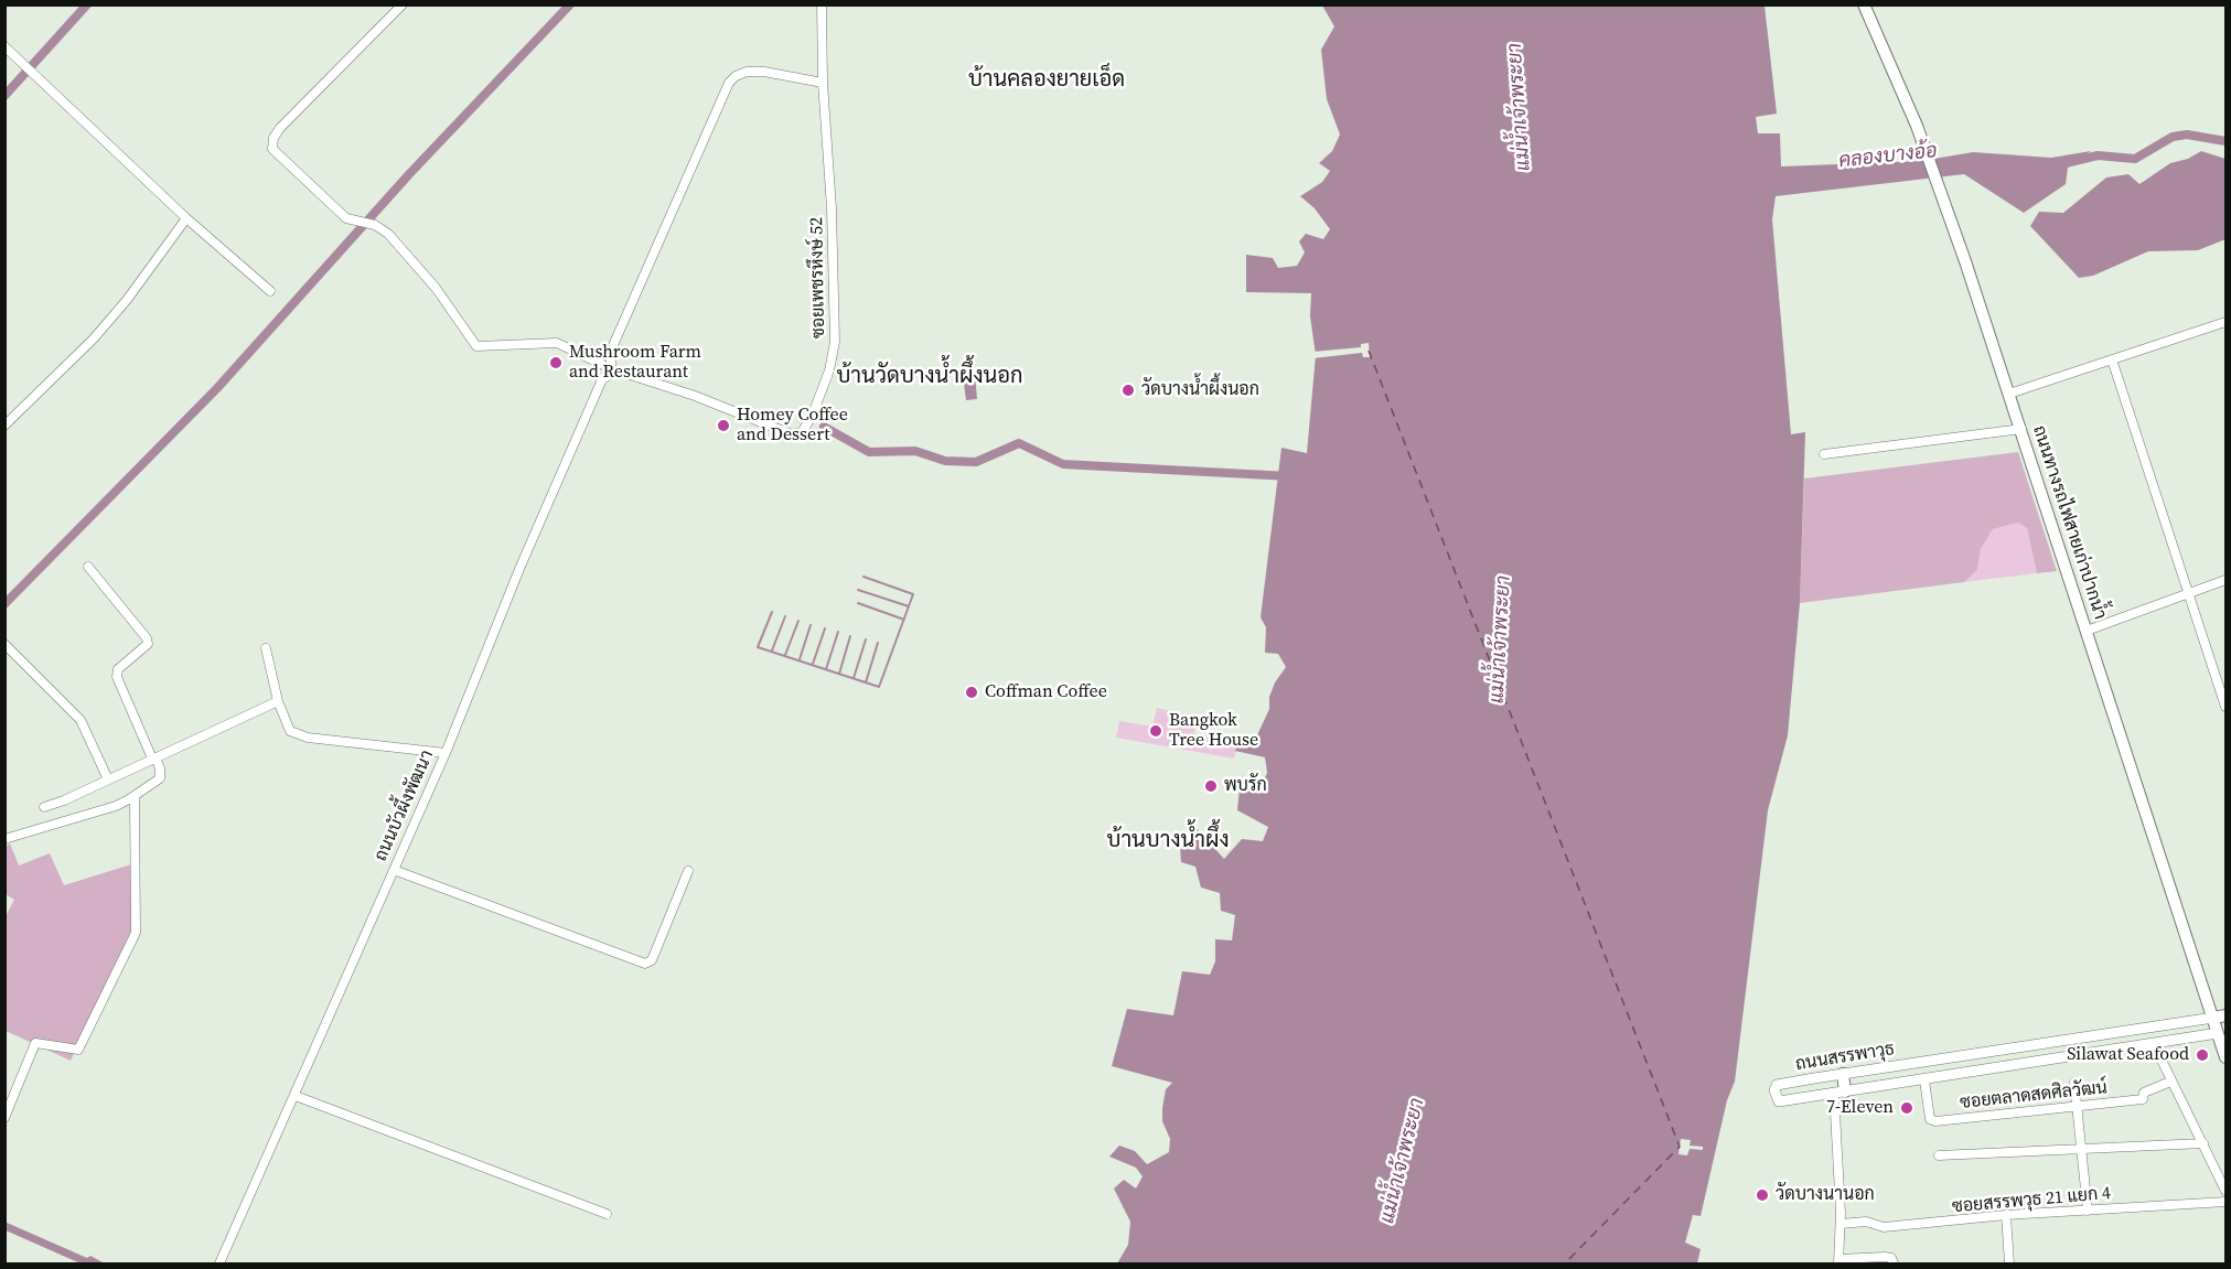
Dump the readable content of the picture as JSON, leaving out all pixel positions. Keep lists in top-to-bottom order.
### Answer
{
  "streets": {
    "main road": ["ถนนทางรถไฟสายเก่าปากน้ำ", "ถนนสรรพาวุธ"],
    "street": [
      "ซอยเพชรหึงษ์ 52",
      "ถนนบัวผึ้งพัฒนา",
      "ซอยตลาดสดศิลวัฒน์",
      "ซอยสรรพวุธ 21 แยก 4"
    ]
  },
  "crossings": [
    ["ซอยเพชรหึงษ์ 52", "ถนนบัวผึ้งพัฒนา"],
    ["ถนนทางรถไฟสายเก่าปากน้ำ", "ถนนสรรพาวุธ"],
    ["ถนนสรรพาวุธ", "ซอยตลาดสดศิลวัฒน์"]
  ],
  "districts": ["บ้านคลองยายเอ็ด", "บ้านวัดบางน้ำผึ้งนอก", "บ้านบางน้ำผึ้ง"],
  "water": ["แม่น้ำเจ้าพระยา", "คลองบางอ้อ"],
  "places": [
    "Mushroom Farm and Restaurant",
    "วัดบางน้ำผึ้งนอก",
    "Homey Coffee and Dessert",
    "Coffman Coffee",
    "Bangkok Tree House",
    "พบรัก",
    "Silawat Seafood",
    "7-Eleven",
    "วัดบางนานอก"
  ]
}
